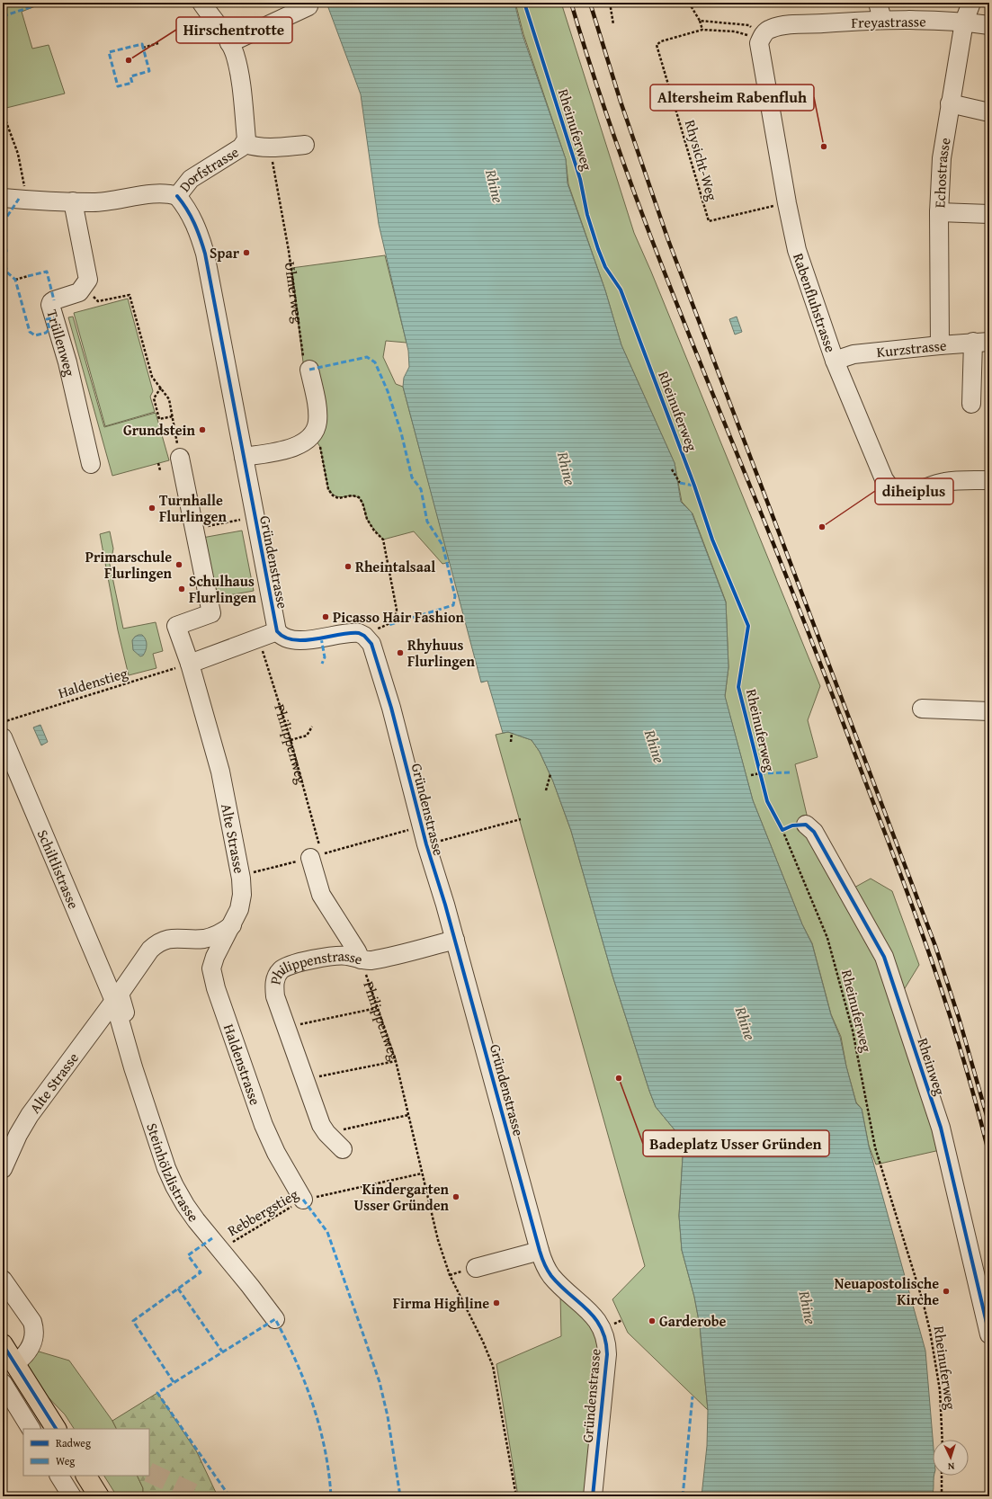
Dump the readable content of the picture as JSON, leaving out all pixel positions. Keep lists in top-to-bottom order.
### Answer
{
  "streets": {
    "street": [
      "Freyastrasse",
      "Dorfstrasse",
      "Echostrasse",
      "Rabenfluhstrasse",
      "Trüllenweg",
      "Kurzstrasse",
      "Gründenstrasse",
      "Alte Strasse",
      "Schiltlistrasse",
      "Philippenstrasse",
      "Haldenstrasse",
      "Rheinweg",
      "Steinhölzlistrasse"
    ],
    "path": [
      "Rhysicht-Weg",
      "Ulmerweg",
      "Haldenstieg",
      "Philippenweg",
      "Rebbergstieg"
    ],
    "cycle path": ["Rheinuferweg"]
  },
  "crossings": [
    ["Freyastrasse", "Rhysicht-Weg"],
    ["Freyastrasse", "Echostrasse"],
    ["Freyastrasse", "Rabenfluhstrasse"],
    ["Rhysicht-Weg", "Rabenfluhstrasse"],
    ["Dorfstrasse", "Gründenstrasse"],
    ["Echostrasse", "Kurzstrasse"],
    ["Rabenfluhstrasse", "Kurzstrasse"],
    ["Gründenstrasse", "Philippenstrasse"],
    ["Haldenstieg", "Alte Strasse"],
    ["Philippenweg", "Philippenstrasse"],
    ["Philippenweg", "Rebbergstieg"],
    ["Alte Strasse", "Schiltlistrasse"],
    ["Alte Strasse", "Haldenstrasse"],
    ["Alte Strasse", "Steinhölzlistrasse"],
    ["Schiltlistrasse", "Steinhölzlistrasse"],
    ["Haldenstrasse", "Rebbergstieg"],
    ["Steinhölzlistrasse", "Rebbergstieg"]
  ],
  "water": ["Rhine"],
  "places": [
    "Hirschentrotte",
    "Altersheim Rabenfluh",
    "Spar",
    "Grundstein",
    "Turnhalle Flurlingen",
    "diheiplus",
    "Primarschule Flurlingen",
    "Rheintalsaal",
    "Schulhaus Flurlingen",
    "Picasso Hair Fashion",
    "Rhyhuus Flurlingen",
    "Badeplatz Usser Gründen",
    "Kindergarten Usser Gründen",
    "Neuapostolische Kirche",
    "Firma Highline",
    "Garderobe"
  ],
  "legend": ["Radweg", "Weg"],
  "north": "bottom"
}
